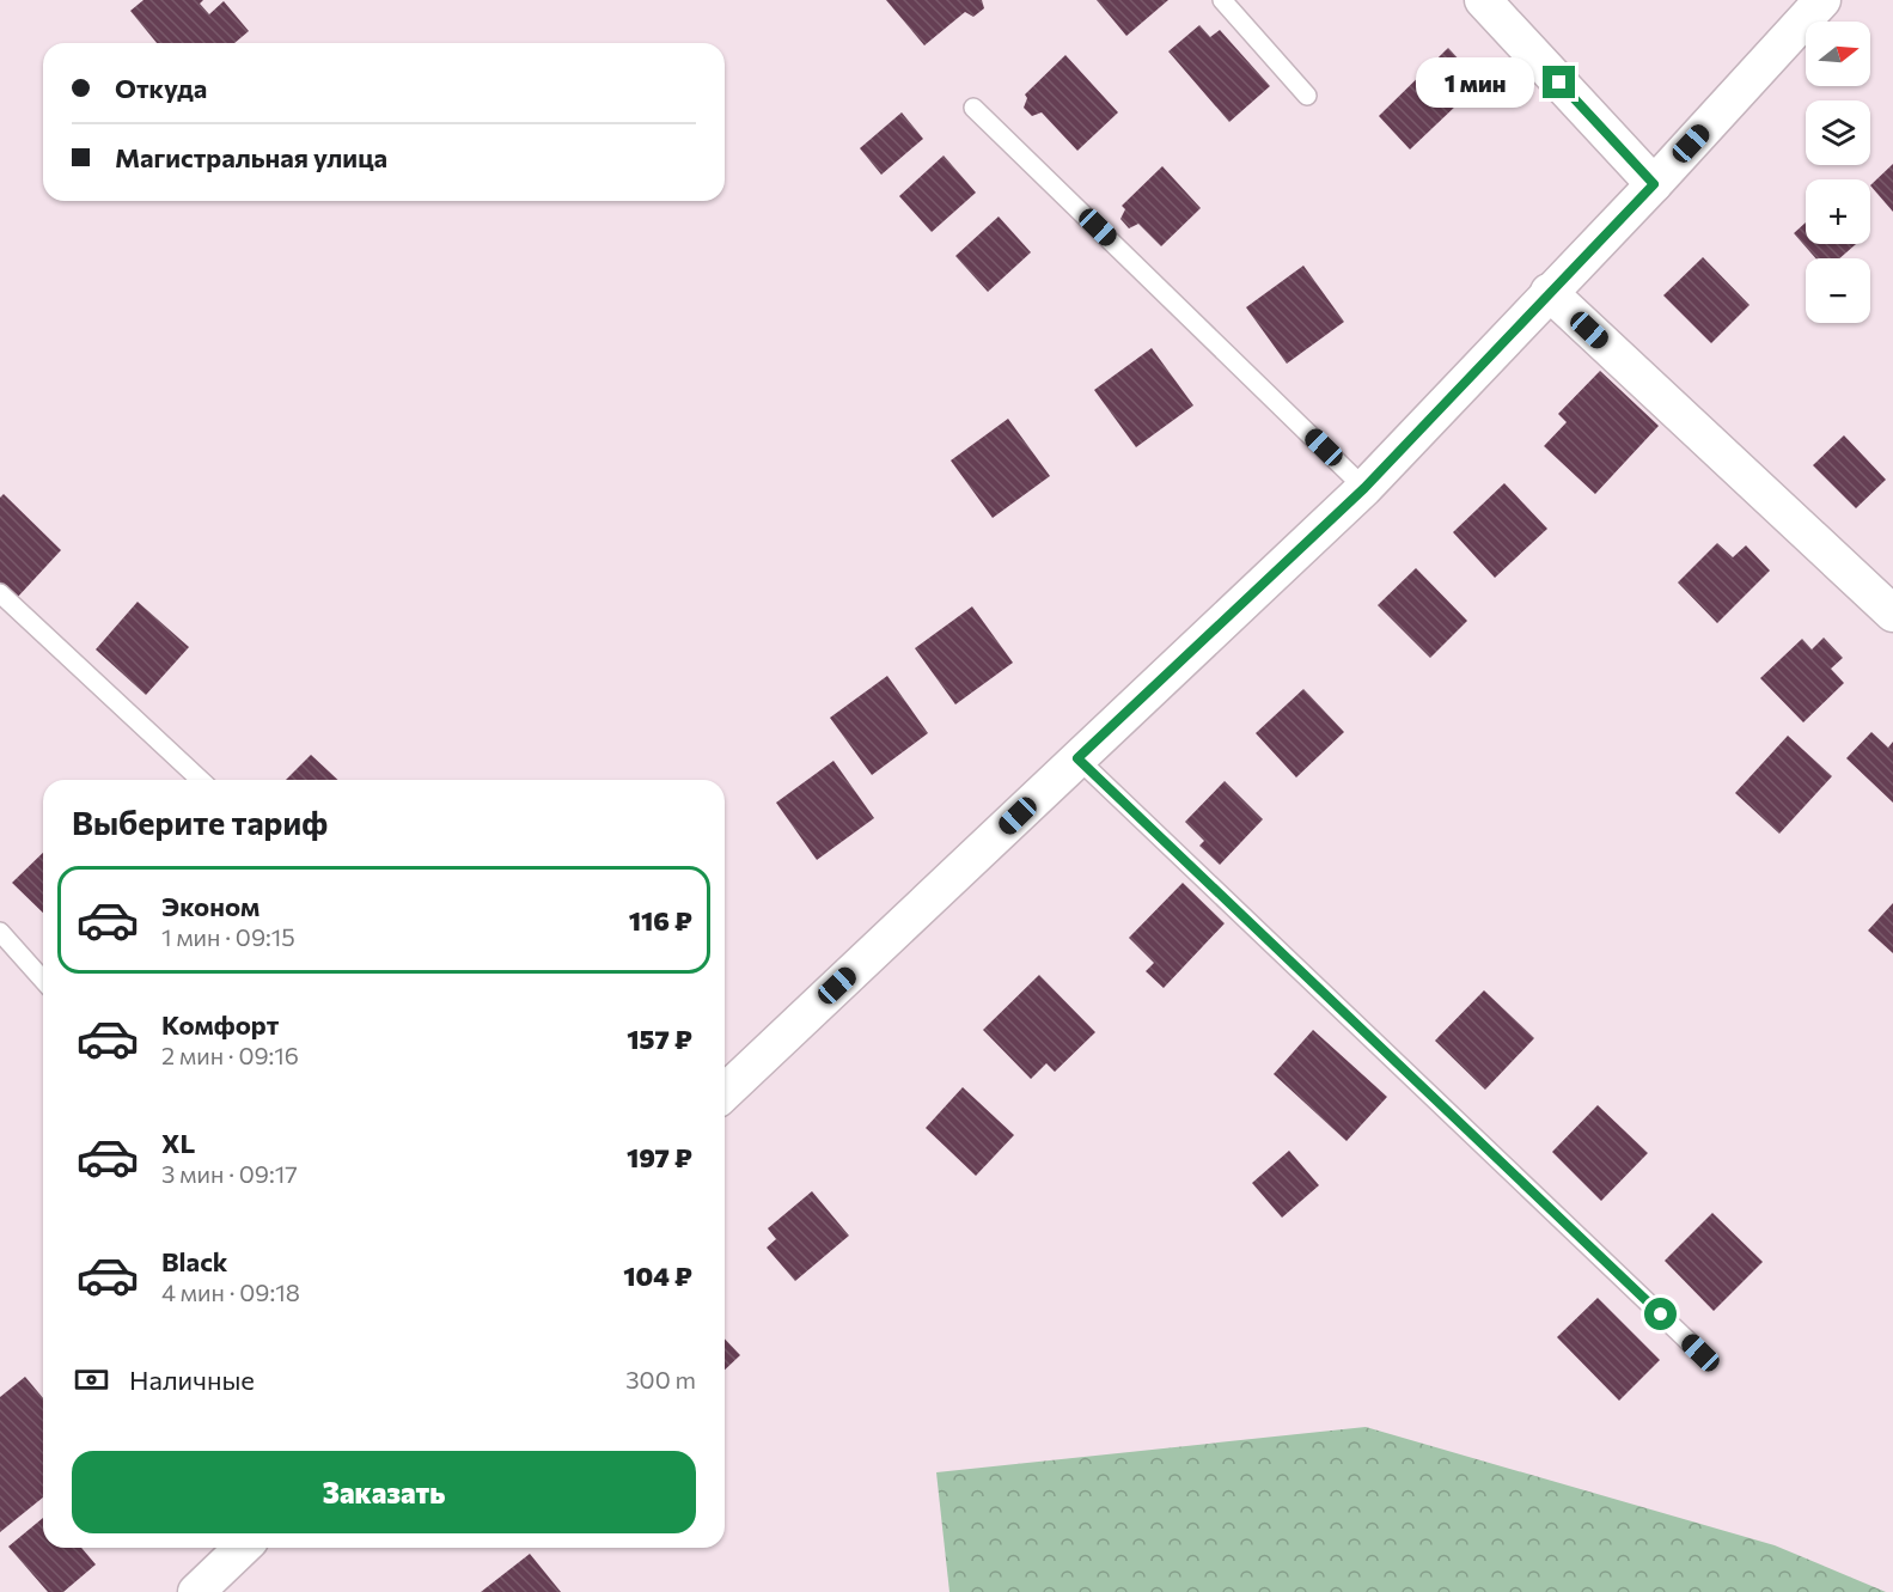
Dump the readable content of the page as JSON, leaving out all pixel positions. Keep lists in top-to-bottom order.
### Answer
{
  "north": "right",
  "page": {
    "map_buttons": ["+", "−"],
    "banner": ["Откуда", "Магистральная улица"],
    "bubble": "1 мин",
    "heading": "Выберите тариф",
    "list": [
      {
        "name": "Эконом",
        "note": "1 мин · 09:15",
        "value": "116 ₽"
      },
      {
        "name": "Комфорт",
        "note": "2 мин · 09:16",
        "value": "157 ₽"
      },
      {
        "name": "XL",
        "note": "3 мин · 09:17",
        "value": "197 ₽"
      },
      {
        "name": "Black",
        "note": "4 мин · 09:18",
        "value": "104 ₽"
      }
    ],
    "pay": ["Наличные", "300 m"],
    "buttons": "Заказать"
  }
}
